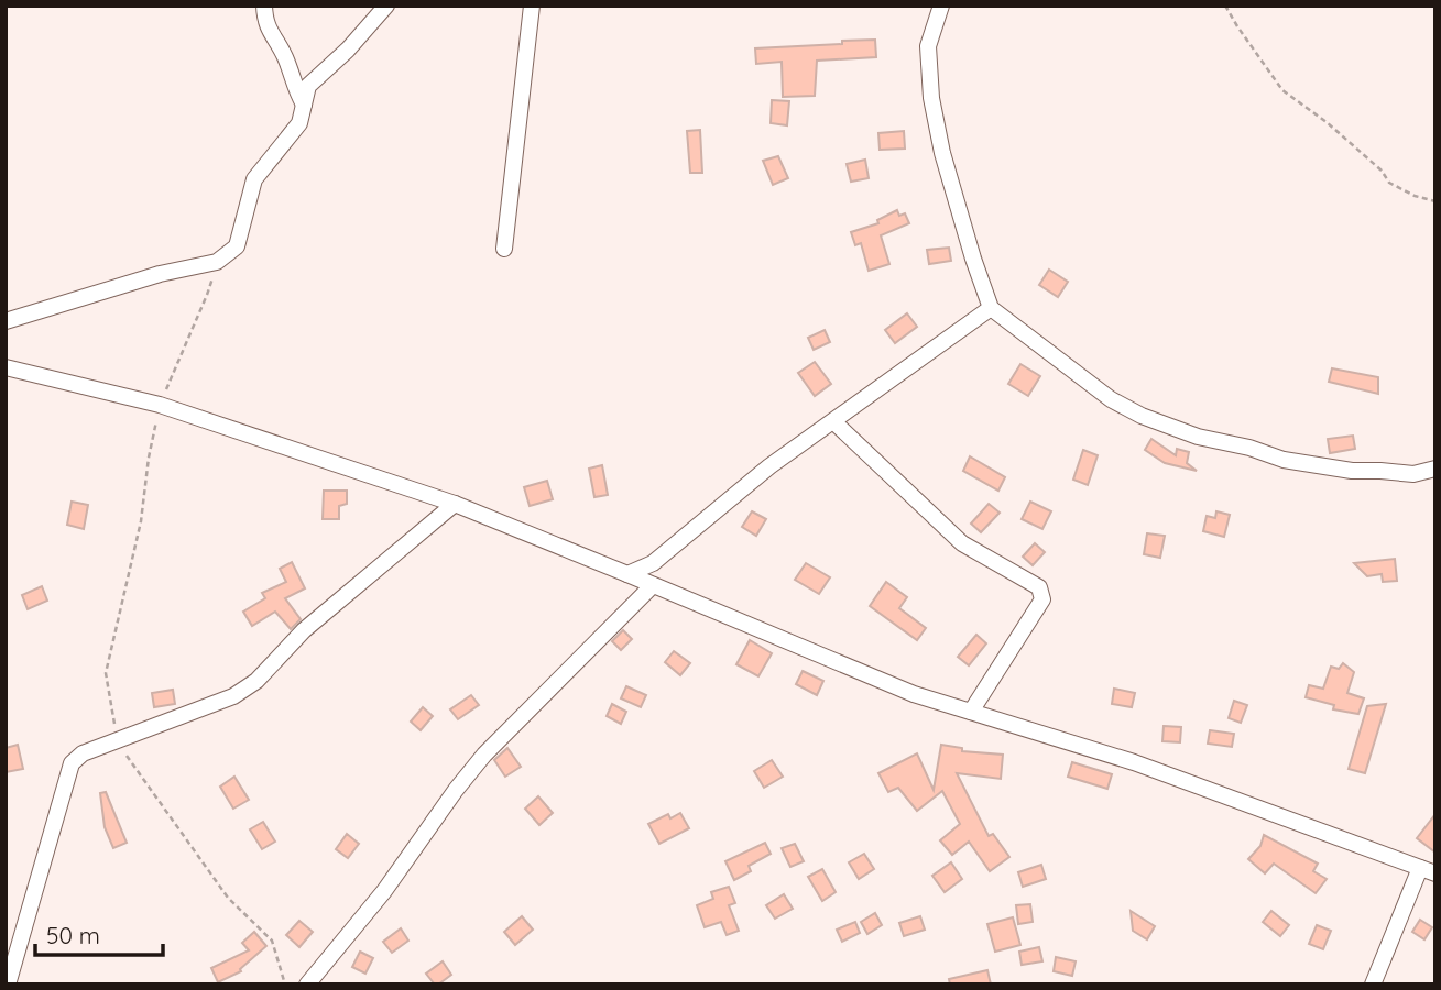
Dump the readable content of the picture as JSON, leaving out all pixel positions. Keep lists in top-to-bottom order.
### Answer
{
  "scale_bar": "50 m"
}
